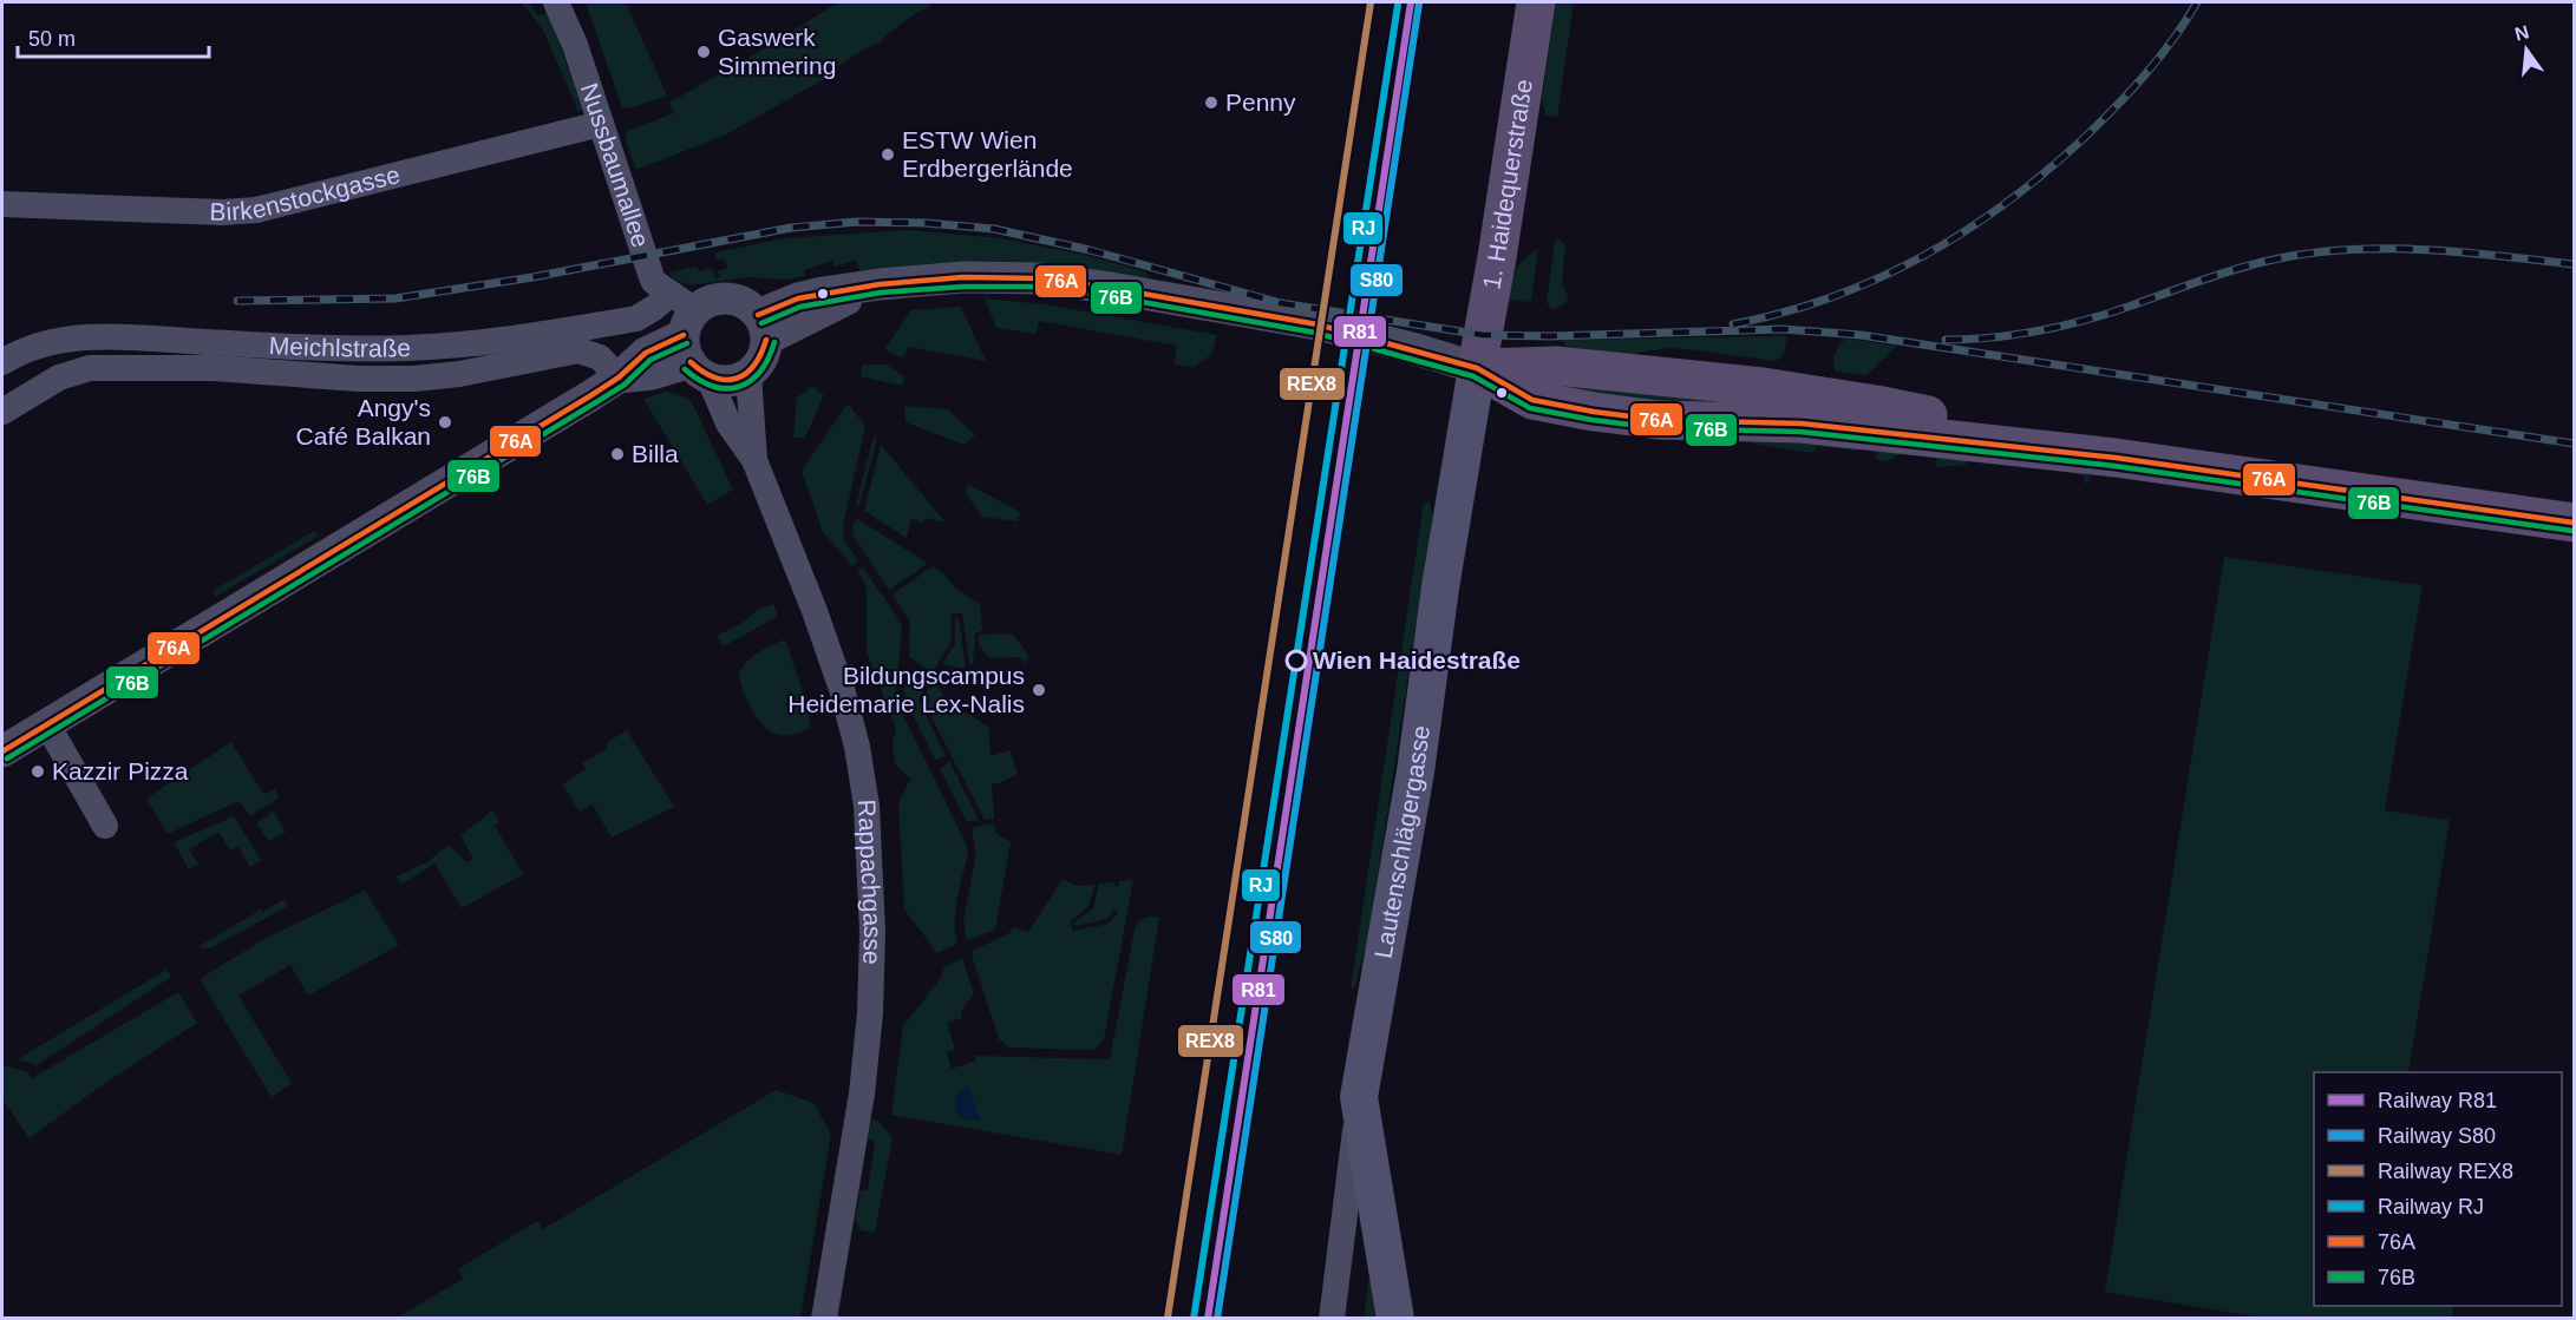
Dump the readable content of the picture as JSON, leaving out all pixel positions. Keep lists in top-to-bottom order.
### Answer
{
  "streets": {
    "main road": ["1. Haidequerstraße", "Lautenschlägergasse"],
    "street": [
      "Nussbaumallee",
      "Birkenstockgasse",
      "Meichlstraße",
      "Rappachgasse"
    ]
  },
  "crossings": [
    ["Nussbaumallee", "Birkenstockgasse"],
    ["Nussbaumallee", "Meichlstraße"],
    ["Nussbaumallee", "Rappachgasse"],
    ["1. Haidequerstraße", "Lautenschlägergasse"],
    ["Meichlstraße", "Rappachgasse"]
  ],
  "places": [
    "Gaswerk Simmering",
    "Penny",
    "ESTW Wien Erdbergerlände",
    "Angy's Café Balkan",
    "Billa",
    "Wien Haidestraße",
    "Bildungscampus Heidemarie Lex-Nalis",
    "Kazzir Pizza"
  ],
  "lines": [
    "rail line R81",
    "rail line REX8",
    "rail line S80",
    "rail line RJ",
    "transit line 76A",
    "transit line 76B"
  ],
  "legend": [
    "Railway R81",
    "Railway S80",
    "Railway REX8",
    "Railway RJ",
    "76A",
    "76B"
  ],
  "scale_bar": "50 m",
  "north": "top"
}
